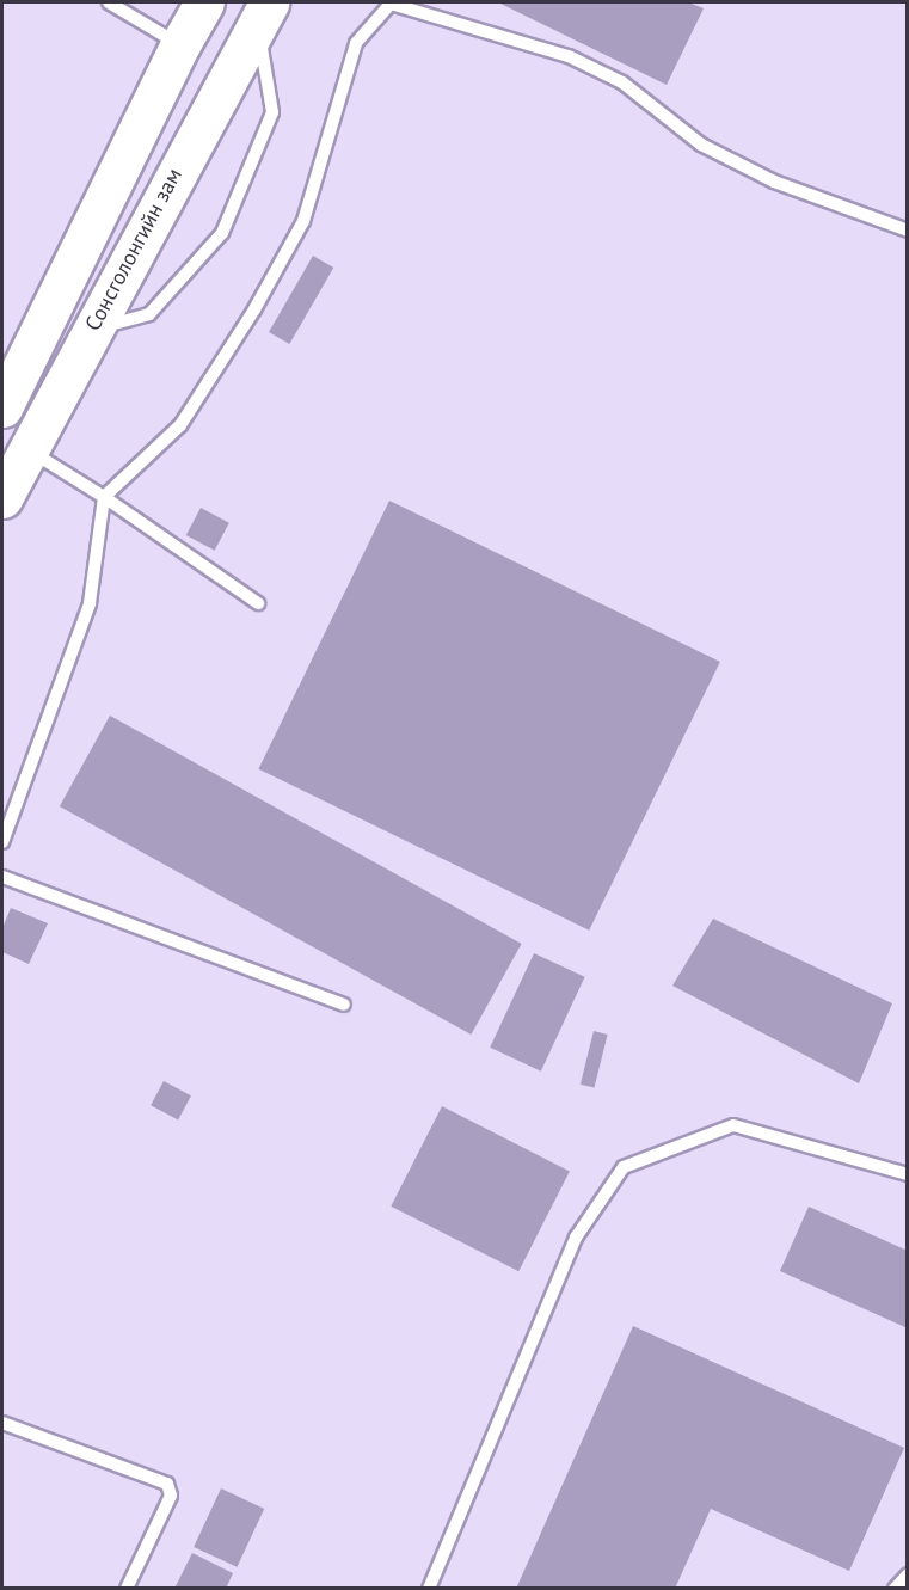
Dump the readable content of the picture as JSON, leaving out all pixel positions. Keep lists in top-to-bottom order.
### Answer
{
  "streets": {
    "main road": ["Сонсголонгийн зам"]
  }
}
